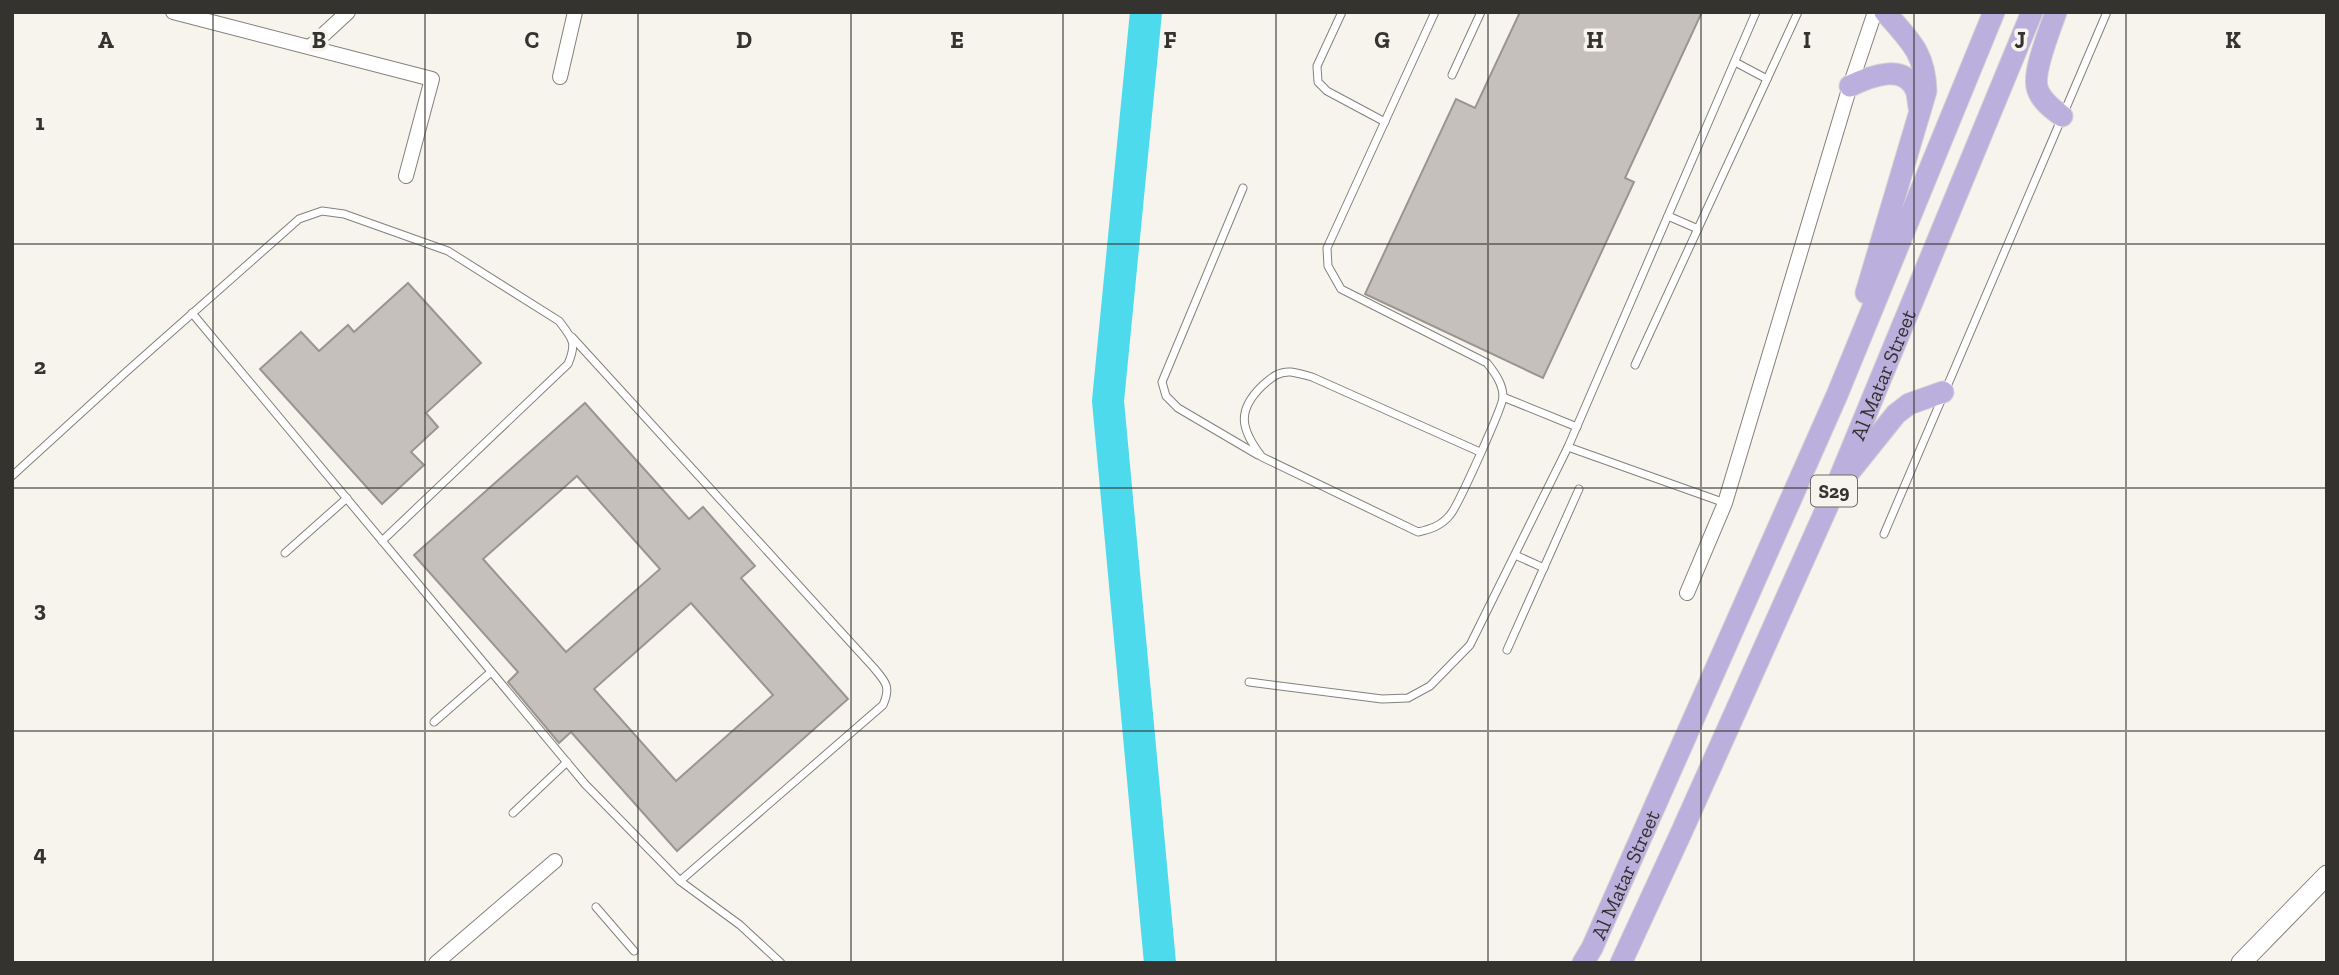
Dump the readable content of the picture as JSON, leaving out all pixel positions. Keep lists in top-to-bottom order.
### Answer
{
  "streets": {
    "main road": ["Al Matar Street", "S29"]
  },
  "grid": {
    "columns": [
      "A",
      "B",
      "C",
      "D",
      "E",
      "F",
      "G",
      "H",
      "I",
      "J",
      "K"
    ],
    "rows": [
      "1",
      "2",
      "3",
      "4"
    ]
  }
}
